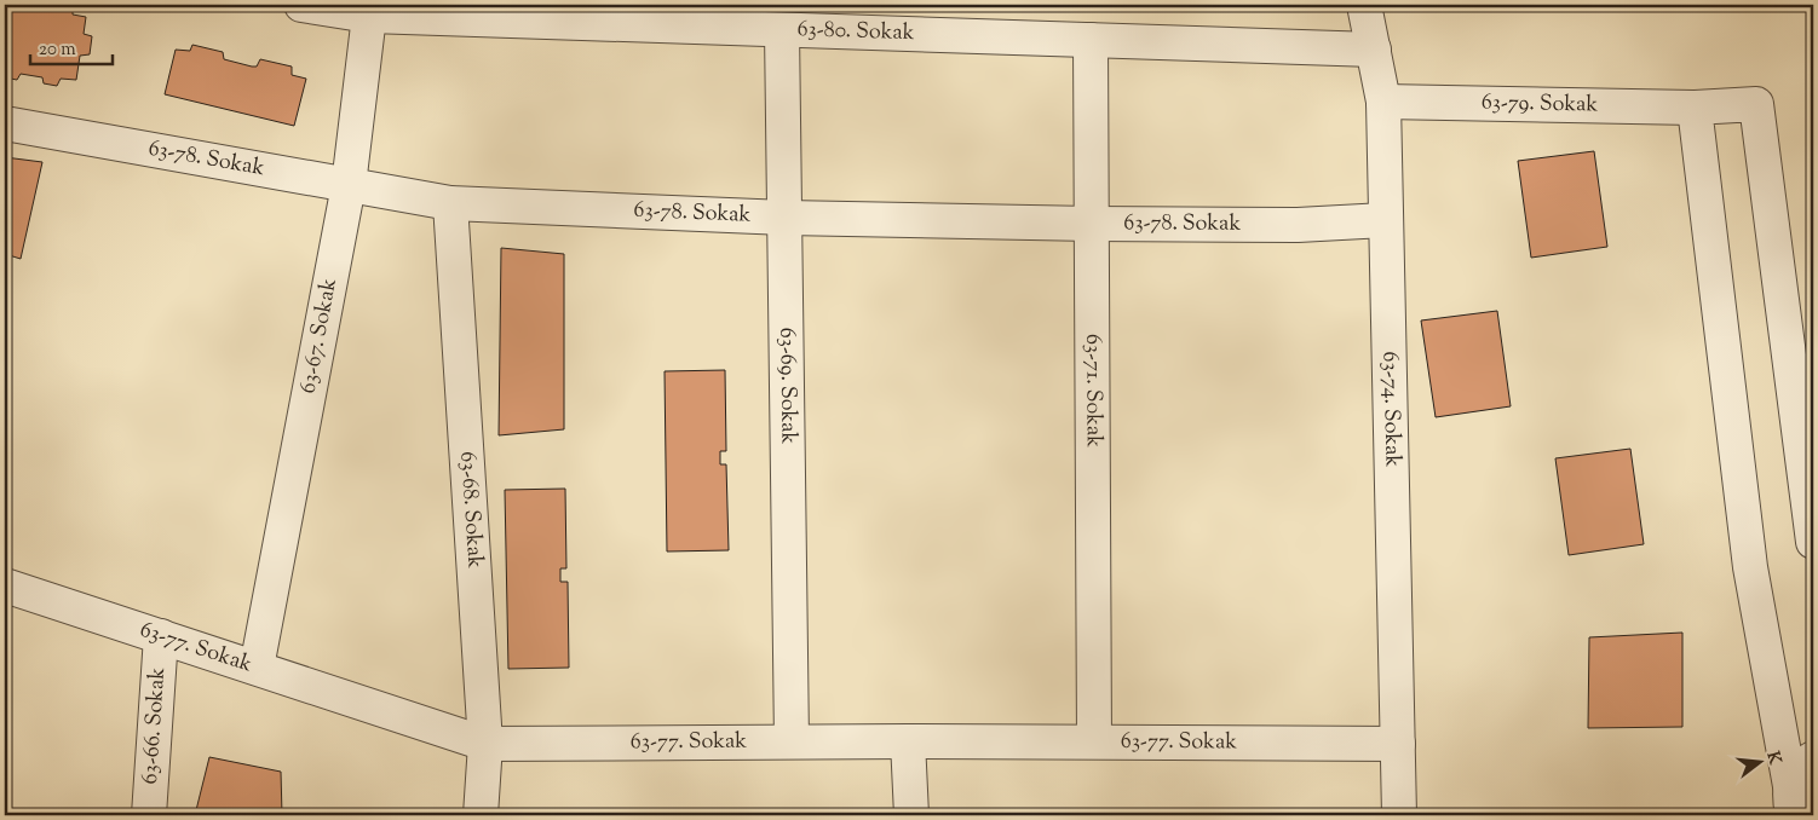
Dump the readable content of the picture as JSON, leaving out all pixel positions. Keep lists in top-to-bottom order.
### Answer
{
  "streets": {
    "street": [
      "63-80. Sokak",
      "63-79. Sokak",
      "63-78. Sokak",
      "63-67. Sokak",
      "63-69. Sokak",
      "63-71. Sokak",
      "63-74. Sokak",
      "63-68. Sokak",
      "63-77. Sokak",
      "63-66. Sokak"
    ]
  },
  "crossings": [
    ["63-80. Sokak", "63-67. Sokak"],
    ["63-80. Sokak", "63-69. Sokak"],
    ["63-80. Sokak", "63-71. Sokak"],
    ["63-80. Sokak", "63-74. Sokak"],
    ["63-79. Sokak", "63-74. Sokak"],
    ["63-78. Sokak", "63-67. Sokak"],
    ["63-78. Sokak", "63-69. Sokak"],
    ["63-78. Sokak", "63-71. Sokak"],
    ["63-78. Sokak", "63-74. Sokak"],
    ["63-78. Sokak", "63-68. Sokak"],
    ["63-67. Sokak", "63-77. Sokak"],
    ["63-69. Sokak", "63-77. Sokak"],
    ["63-71. Sokak", "63-77. Sokak"],
    ["63-74. Sokak", "63-77. Sokak"],
    ["63-68. Sokak", "63-77. Sokak"],
    ["63-77. Sokak", "63-66. Sokak"]
  ],
  "scale_bar": "20 m",
  "north": "right"
}
